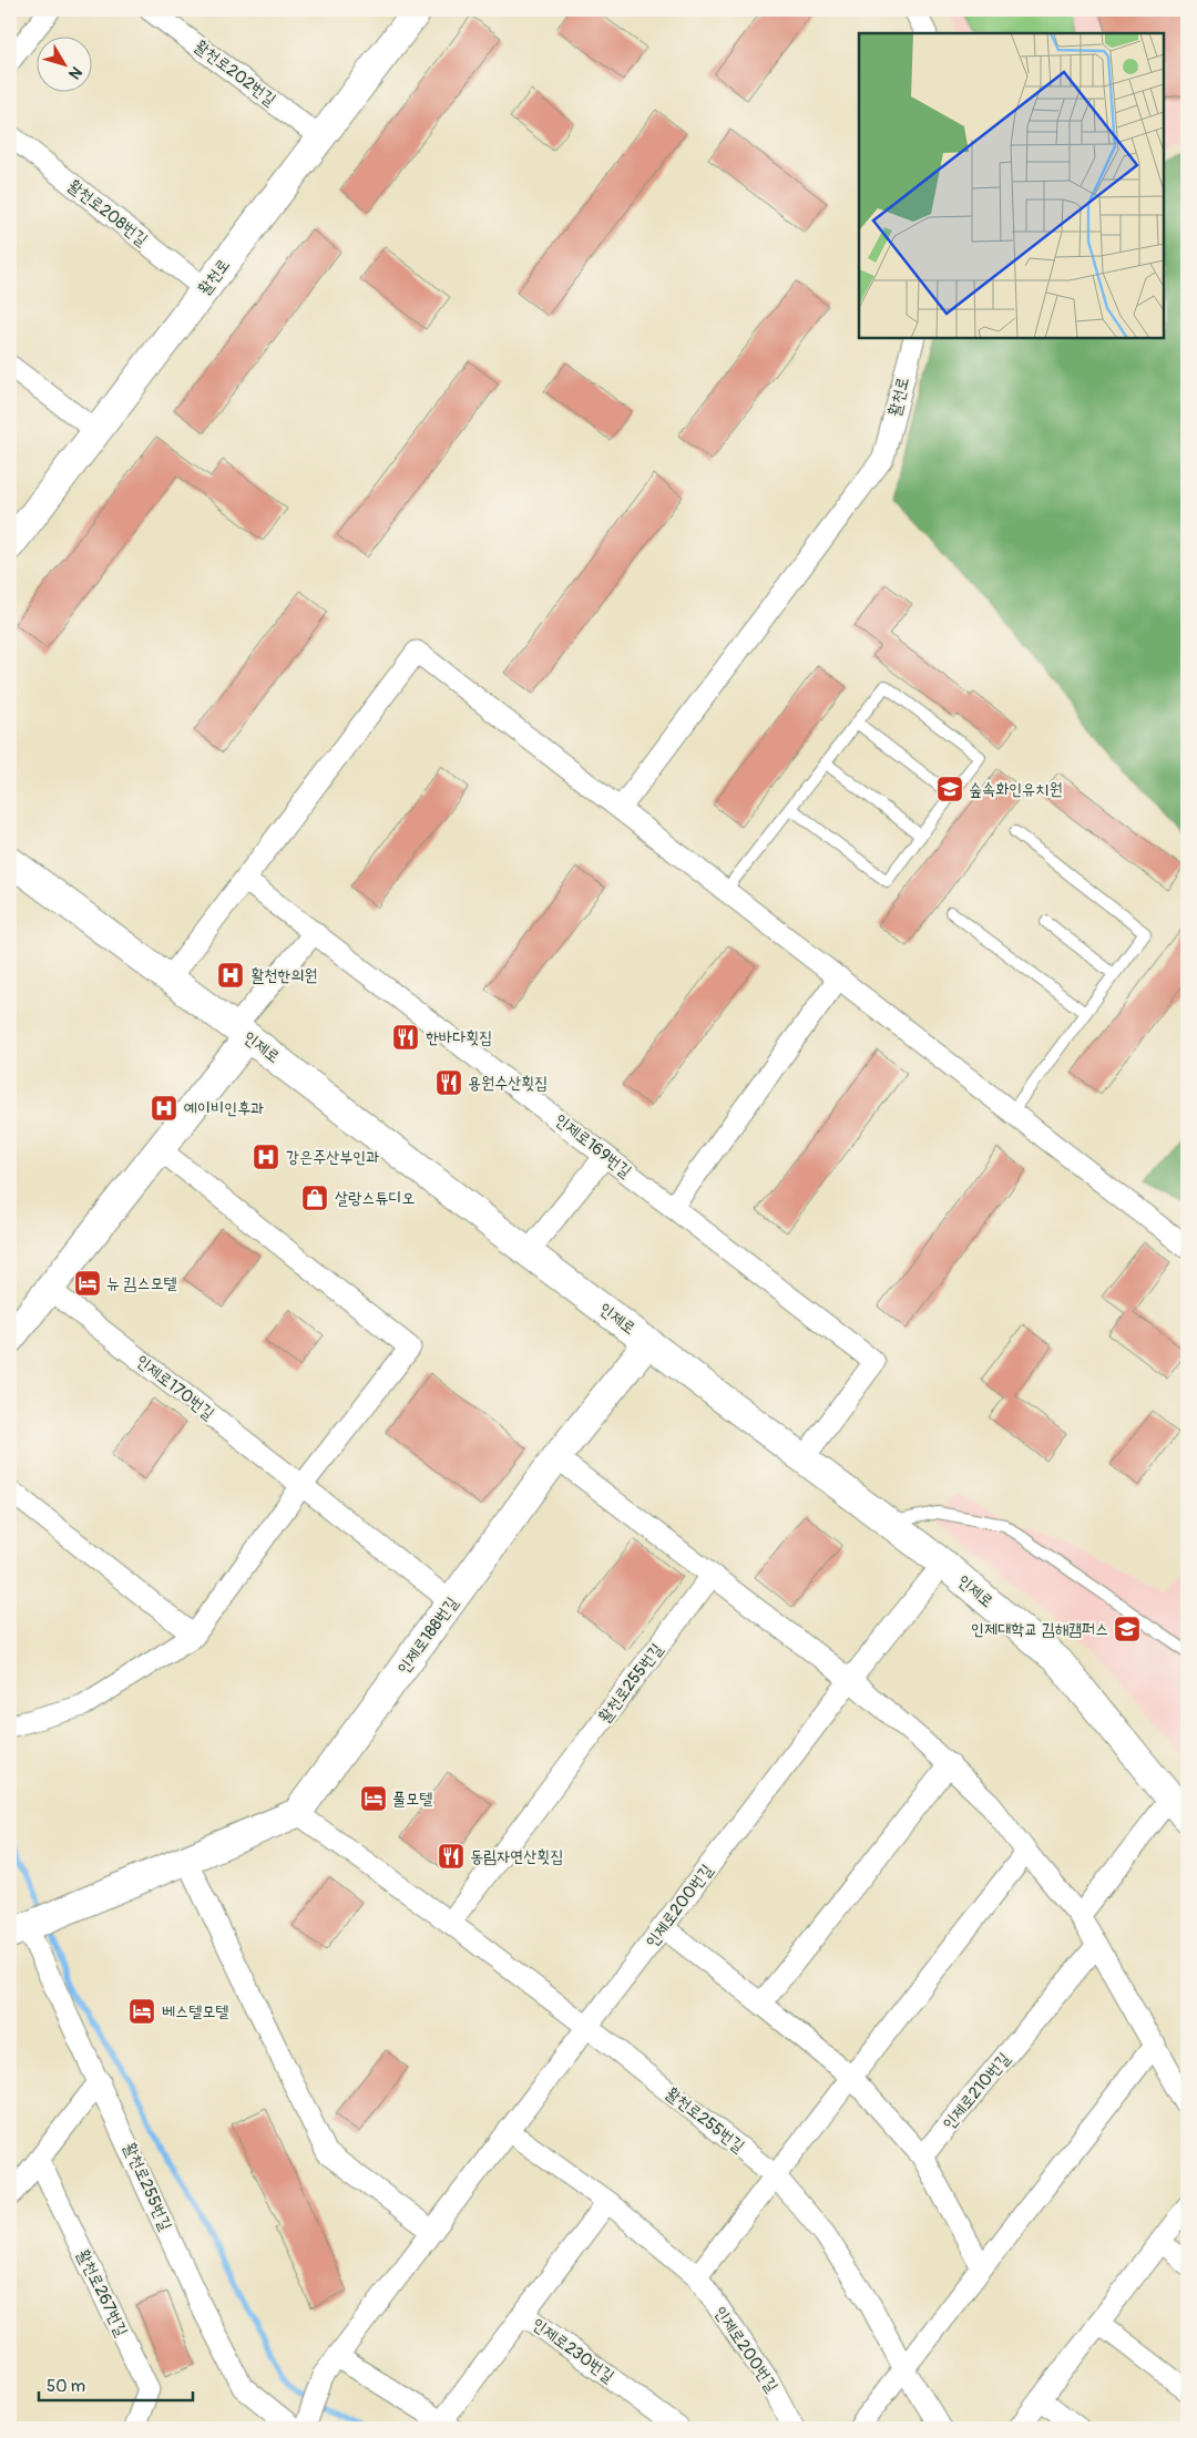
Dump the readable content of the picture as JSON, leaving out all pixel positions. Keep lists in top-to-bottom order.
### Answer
{
  "streets": {
    "street": [
      "활천로202번길",
      "활천로208번길",
      "활천로",
      "인제로",
      "인제로169번길",
      "인제로170번길",
      "인제로188번길",
      "활천로255번길",
      "인제로200번길",
      "인제로210번길",
      "활천로267번길",
      "인제로230번길"
    ]
  },
  "crossings": [
    ["활천로202번길", "활천로"],
    ["활천로208번길", "활천로"],
    ["인제로", "인제로169번길"],
    ["인제로", "인제로188번길"],
    ["인제로", "인제로200번길"],
    ["인제로170번길", "인제로188번길"],
    ["인제로188번길", "활천로255번길"],
    ["활천로255번길", "인제로200번길"],
    ["인제로200번길", "인제로230번길"]
  ],
  "places": {
    "school or university": ["숲속화인유치원", "인제대학교 김해캠퍼스"],
    "hospital": ["활천한의원", "예이비인후과", "강은주산부인과"],
    "restaurant": ["한바다횟집", "용원수산횟집", "동림자연산횟집"],
    "shop": ["살랑스튜디오"],
    "hotel": ["뉴 킴스모텔", "풀모텔", "베스텔모텔"]
  },
  "scale_bar": "50 m",
  "north": "bottom right"
}
